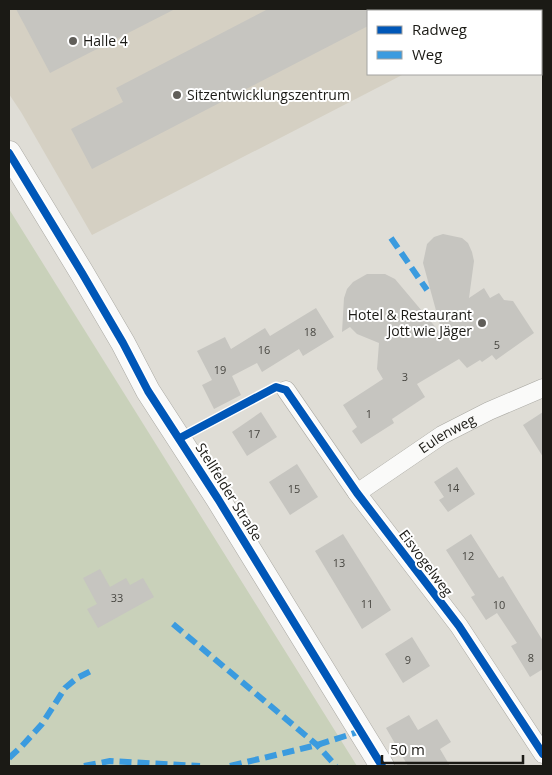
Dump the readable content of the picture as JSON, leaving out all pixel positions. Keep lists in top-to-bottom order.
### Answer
{
  "streets": {
    "street": ["Eulenweg", "Stellfelder Straße", "Eisvogelweg"]
  },
  "crossings": [
    ["Eulenweg", "Eisvogelweg"]
  ],
  "places": ["Halle 4", "Sitzentwicklungszentrum", "Hotel & Restaurant Jott wie Jäger"],
  "house_numbers": [
    "18",
    "5",
    "16",
    "19",
    "3",
    "1",
    "17",
    "14",
    "15",
    "12",
    "13",
    "33",
    "11",
    "10",
    "8",
    "9"
  ],
  "legend": ["Radweg", "Weg"],
  "scale_bar": "50 m"
}
